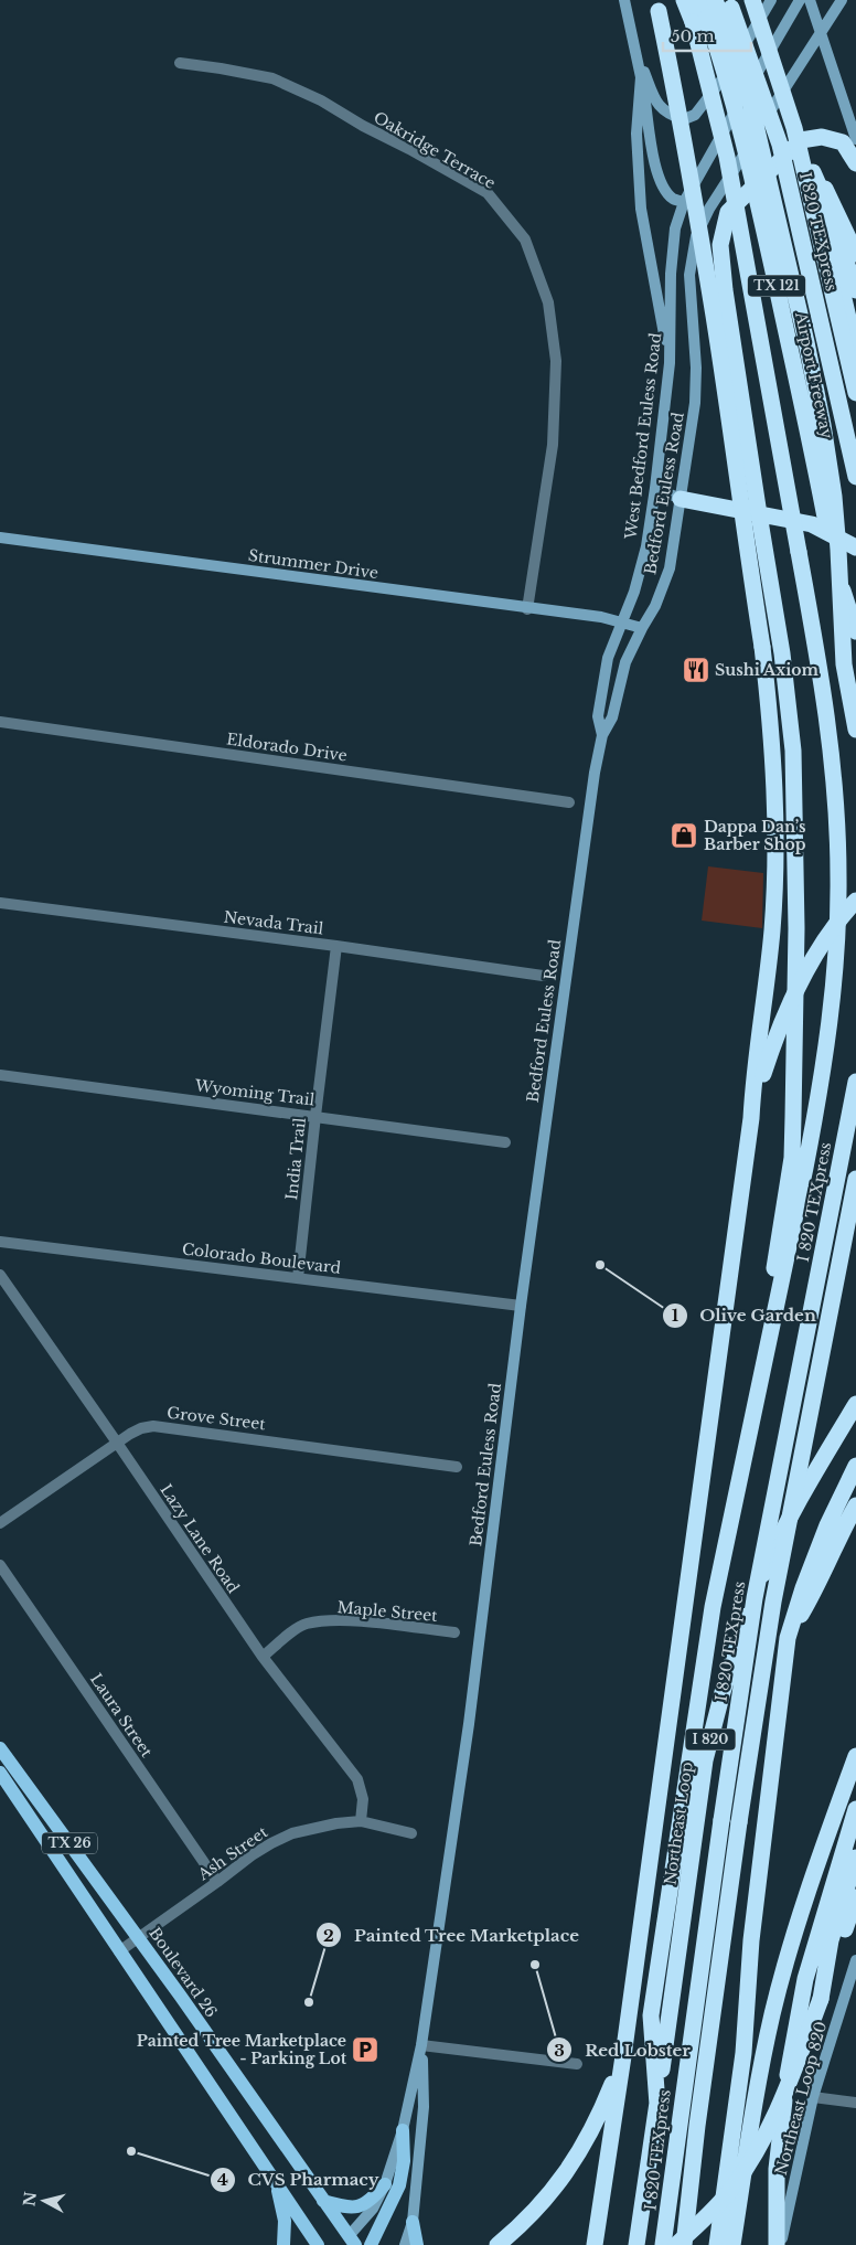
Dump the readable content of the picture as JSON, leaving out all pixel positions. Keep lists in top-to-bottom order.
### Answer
{
  "streets": {
    "highway": [
      "I 820 TEXpress",
      "TX 121",
      "Airport Freeway",
      "I 820",
      "Northeast Loop"
    ],
    "main road": [
      "West Bedford Euless Road",
      "Bedford Euless Road",
      "Strummer Drive",
      "TX 26",
      "Boulevard 26",
      "Northeast Loop 820"
    ],
    "street": [
      "Oakridge Terrace",
      "Eldorado Drive",
      "Nevada Trail",
      "Wyoming Trail",
      "India Trail",
      "Colorado Boulevard",
      "Grove Street",
      "Lazy Lane Road",
      "Maple Street",
      "Laura Street",
      "Ash Street"
    ]
  },
  "crossings": [
    ["Oakridge Terrace", "Strummer Drive"],
    ["West Bedford Euless Road", "Bedford Euless Road"],
    ["West Bedford Euless Road", "Strummer Drive"],
    ["Bedford Euless Road", "Strummer Drive"],
    ["Bedford Euless Road", "Colorado Boulevard"],
    ["Bedford Euless Road", "Boulevard 26"],
    ["Nevada Trail", "India Trail"],
    ["Wyoming Trail", "India Trail"],
    ["India Trail", "Colorado Boulevard"],
    ["Grove Street", "Lazy Lane Road"],
    ["Lazy Lane Road", "Maple Street"],
    ["Lazy Lane Road", "Ash Street"],
    ["Laura Street", "Ash Street"],
    ["TX 26", "Ash Street"],
    ["Ash Street", "Boulevard 26"]
  ],
  "places": {
    "restaurant": ["Sushi Axiom"],
    "shop": ["Dappa Dan’s Barber Shop"],
    "other": [
      "Olive Garden",
      "Red Lobster",
      "Painted Tree Marketplace",
      "CVS Pharmacy"
    ],
    "parking": ["Painted Tree Marketplace - Parking Lot"]
  },
  "scale_bar": "50 m",
  "north": "left"
}
